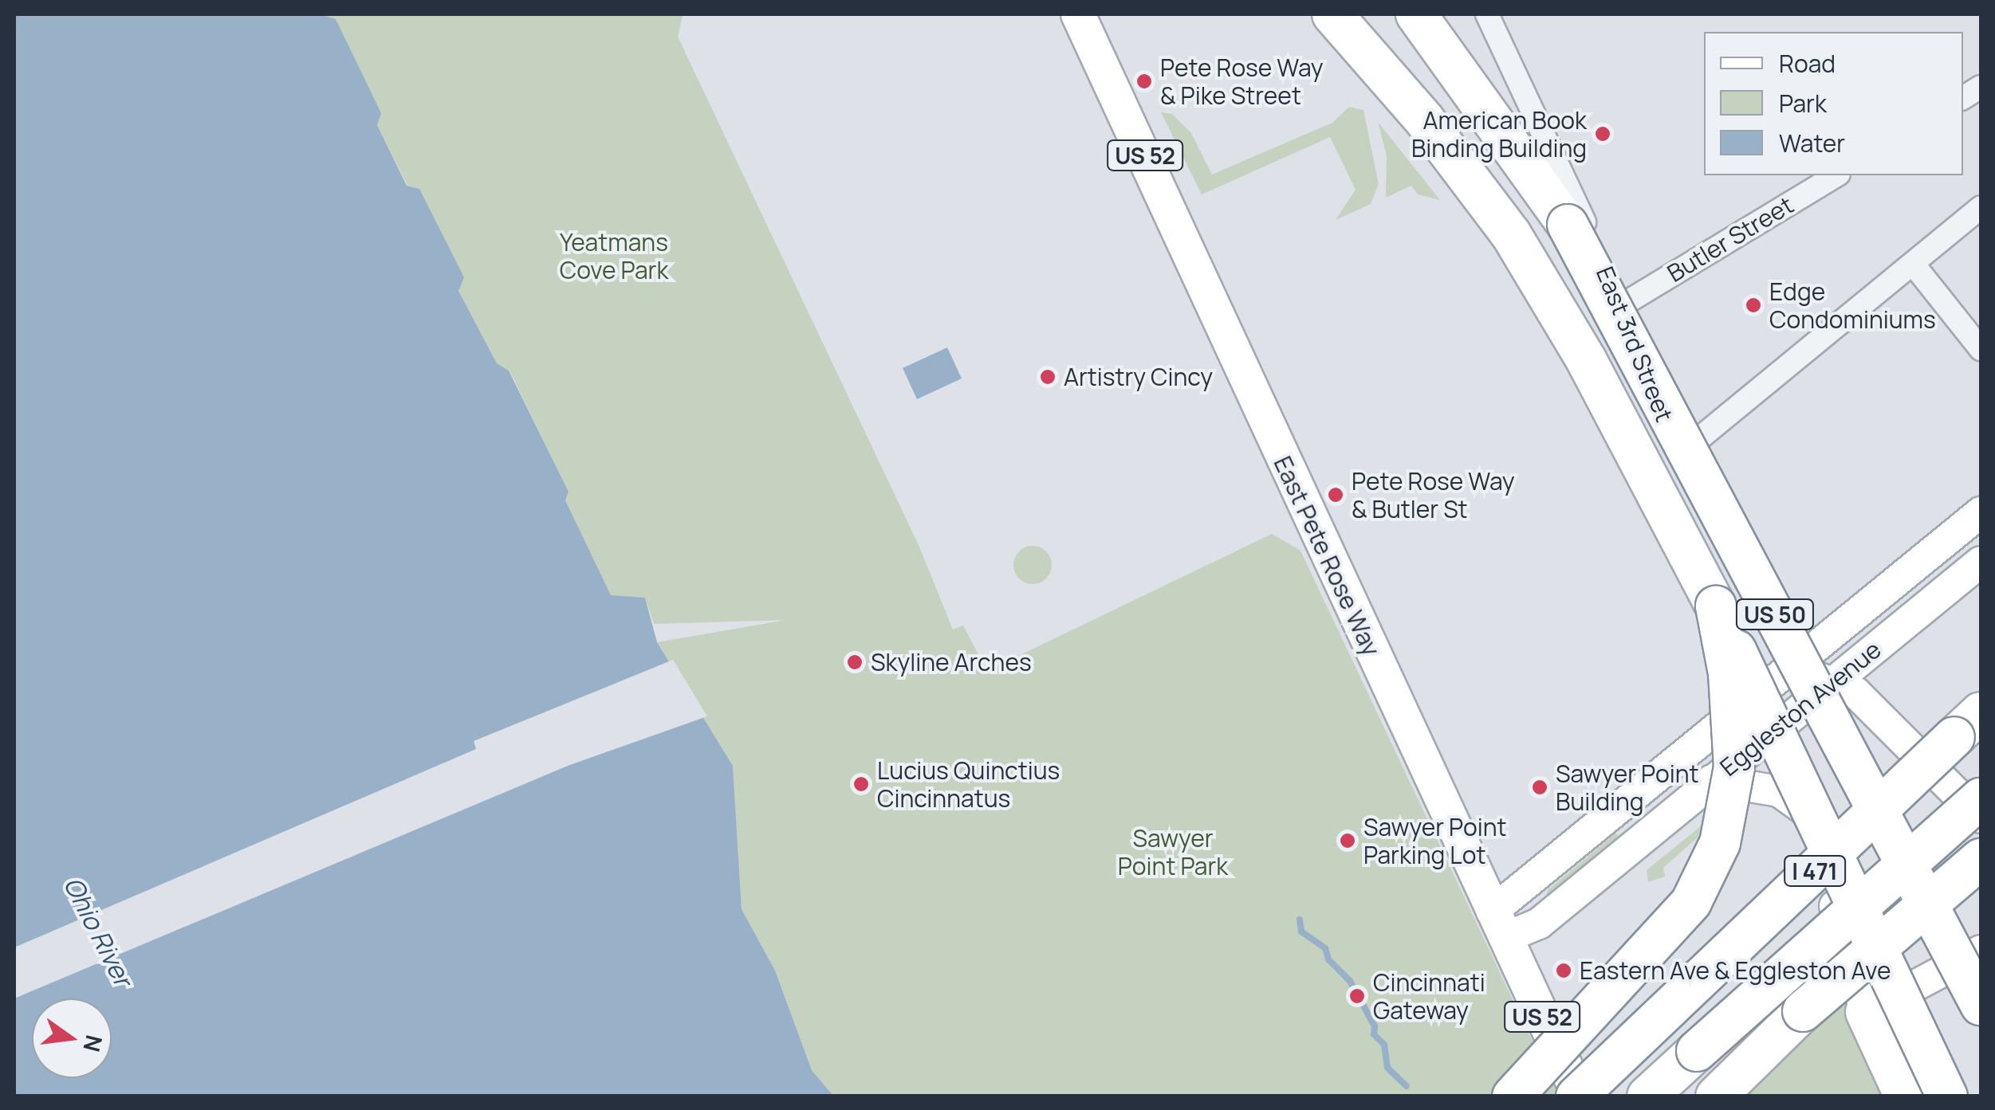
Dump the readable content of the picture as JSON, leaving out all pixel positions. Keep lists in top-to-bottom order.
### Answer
{
  "streets": {
    "highway": ["US 50", "I 471"],
    "main road": [
      "US 52",
      "East 3rd Street",
      "East Pete Rose Way",
      "Eggleston Avenue"
    ],
    "street": ["Butler Street"]
  },
  "crossings": [
    ["Butler Street", "East 3rd Street"],
    ["East 3rd Street", "Eggleston Avenue"],
    ["East Pete Rose Way", "Eggleston Avenue"],
    ["East Pete Rose Way", "I 471"]
  ],
  "water": ["Ohio River"],
  "parks": ["Yeatmans Cove Park", "Sawyer Point Park"],
  "places": [
    "Pete Rose Way & Pike Street",
    "American Book Binding Building",
    "Edge Condominiums",
    "Artistry Cincy",
    "Pete Rose Way & Butler St",
    "Skyline Arches",
    "Lucius Quinctius Cincinnatus",
    "Sawyer Point Building",
    "Sawyer Point Parking Lot",
    "Eastern Ave & Eggleston Ave",
    "Cincinnati Gateway"
  ],
  "legend": ["Road", "Park", "Water"],
  "north": "right"
}
